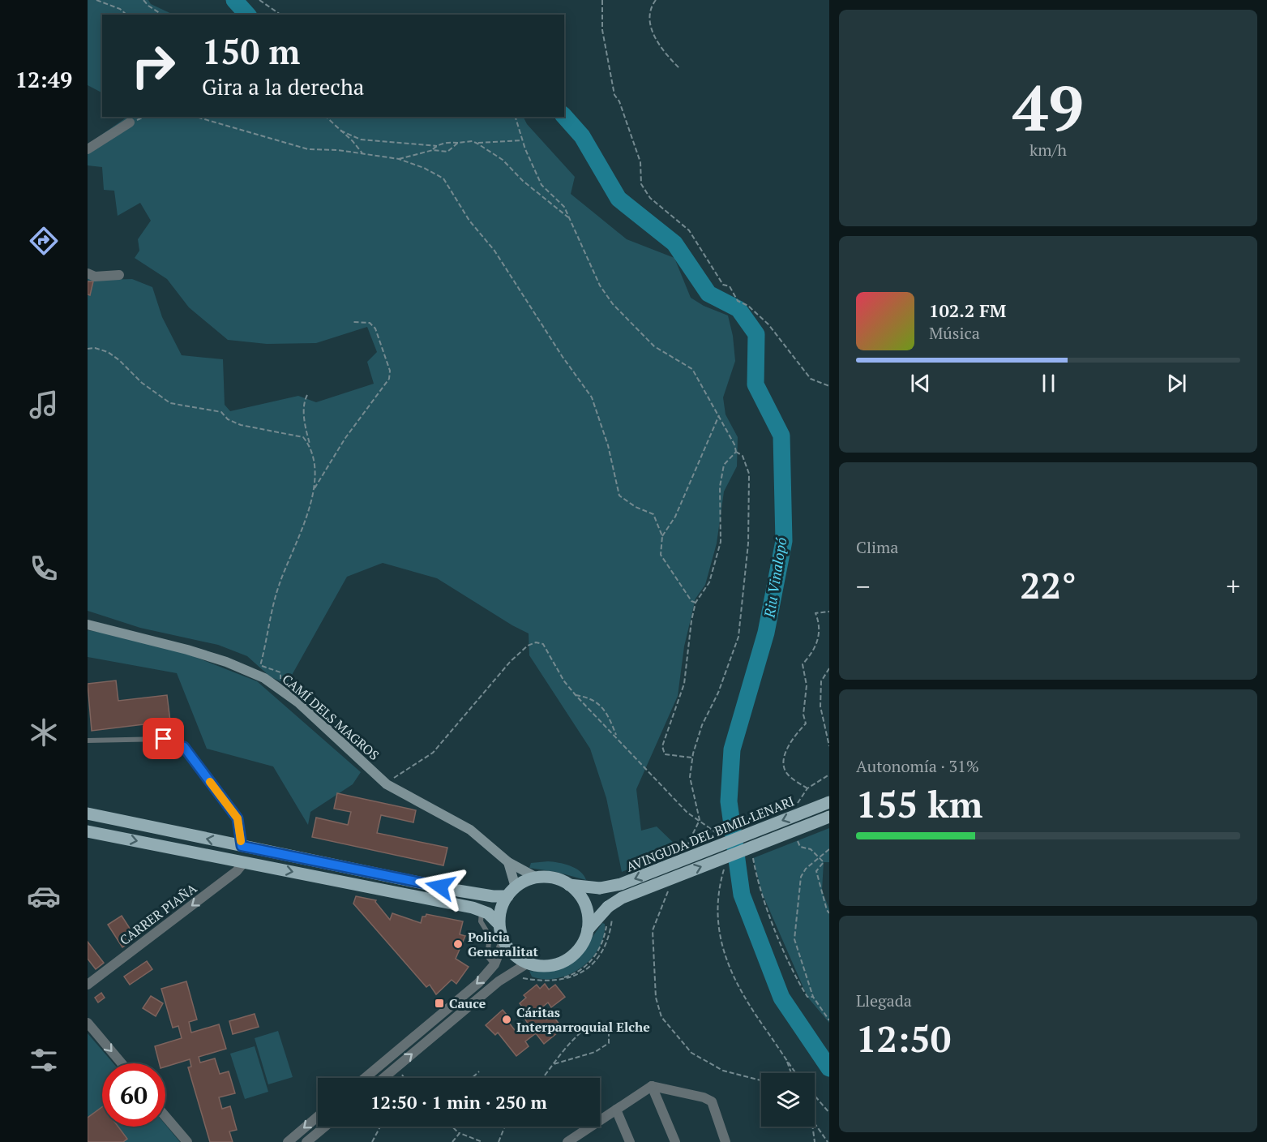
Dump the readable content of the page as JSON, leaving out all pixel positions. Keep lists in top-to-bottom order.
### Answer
{
  "streets": {
    "main road": ["AVINGUDA DEL BIMIL·LENARI"],
    "street": ["CAMÍ DELS MAGROS", "CARRER PIAÑA"]
  },
  "crossings": [
    ["CAMÍ DELS MAGROS", "AVINGUDA DEL BIMIL·LENARI"]
  ],
  "one_way": ["CARRER PIAÑA"],
  "water": ["Riu Vinalopó"],
  "places": {
    "other": ["Policia Generalitat", "Cáritas Interparroquial Elche"],
    "transit": ["Cauce"]
  },
  "page": {
    "tabs": "12:49",
    "tile": [
      ["49", "km/h"],
      "Clima",
      ["Autonomía · 31%", "155 km"],
      ["Llegada", "12:50"]
    ],
    "turn": ["150 m", "Gira a la derecha"],
    "song": ["102.2 FM", "Música"],
    "heat": ["−", "22°", "+"],
    "limit": "60",
    "trip": "12:50 · 1 min · 250 m"
  }
}
